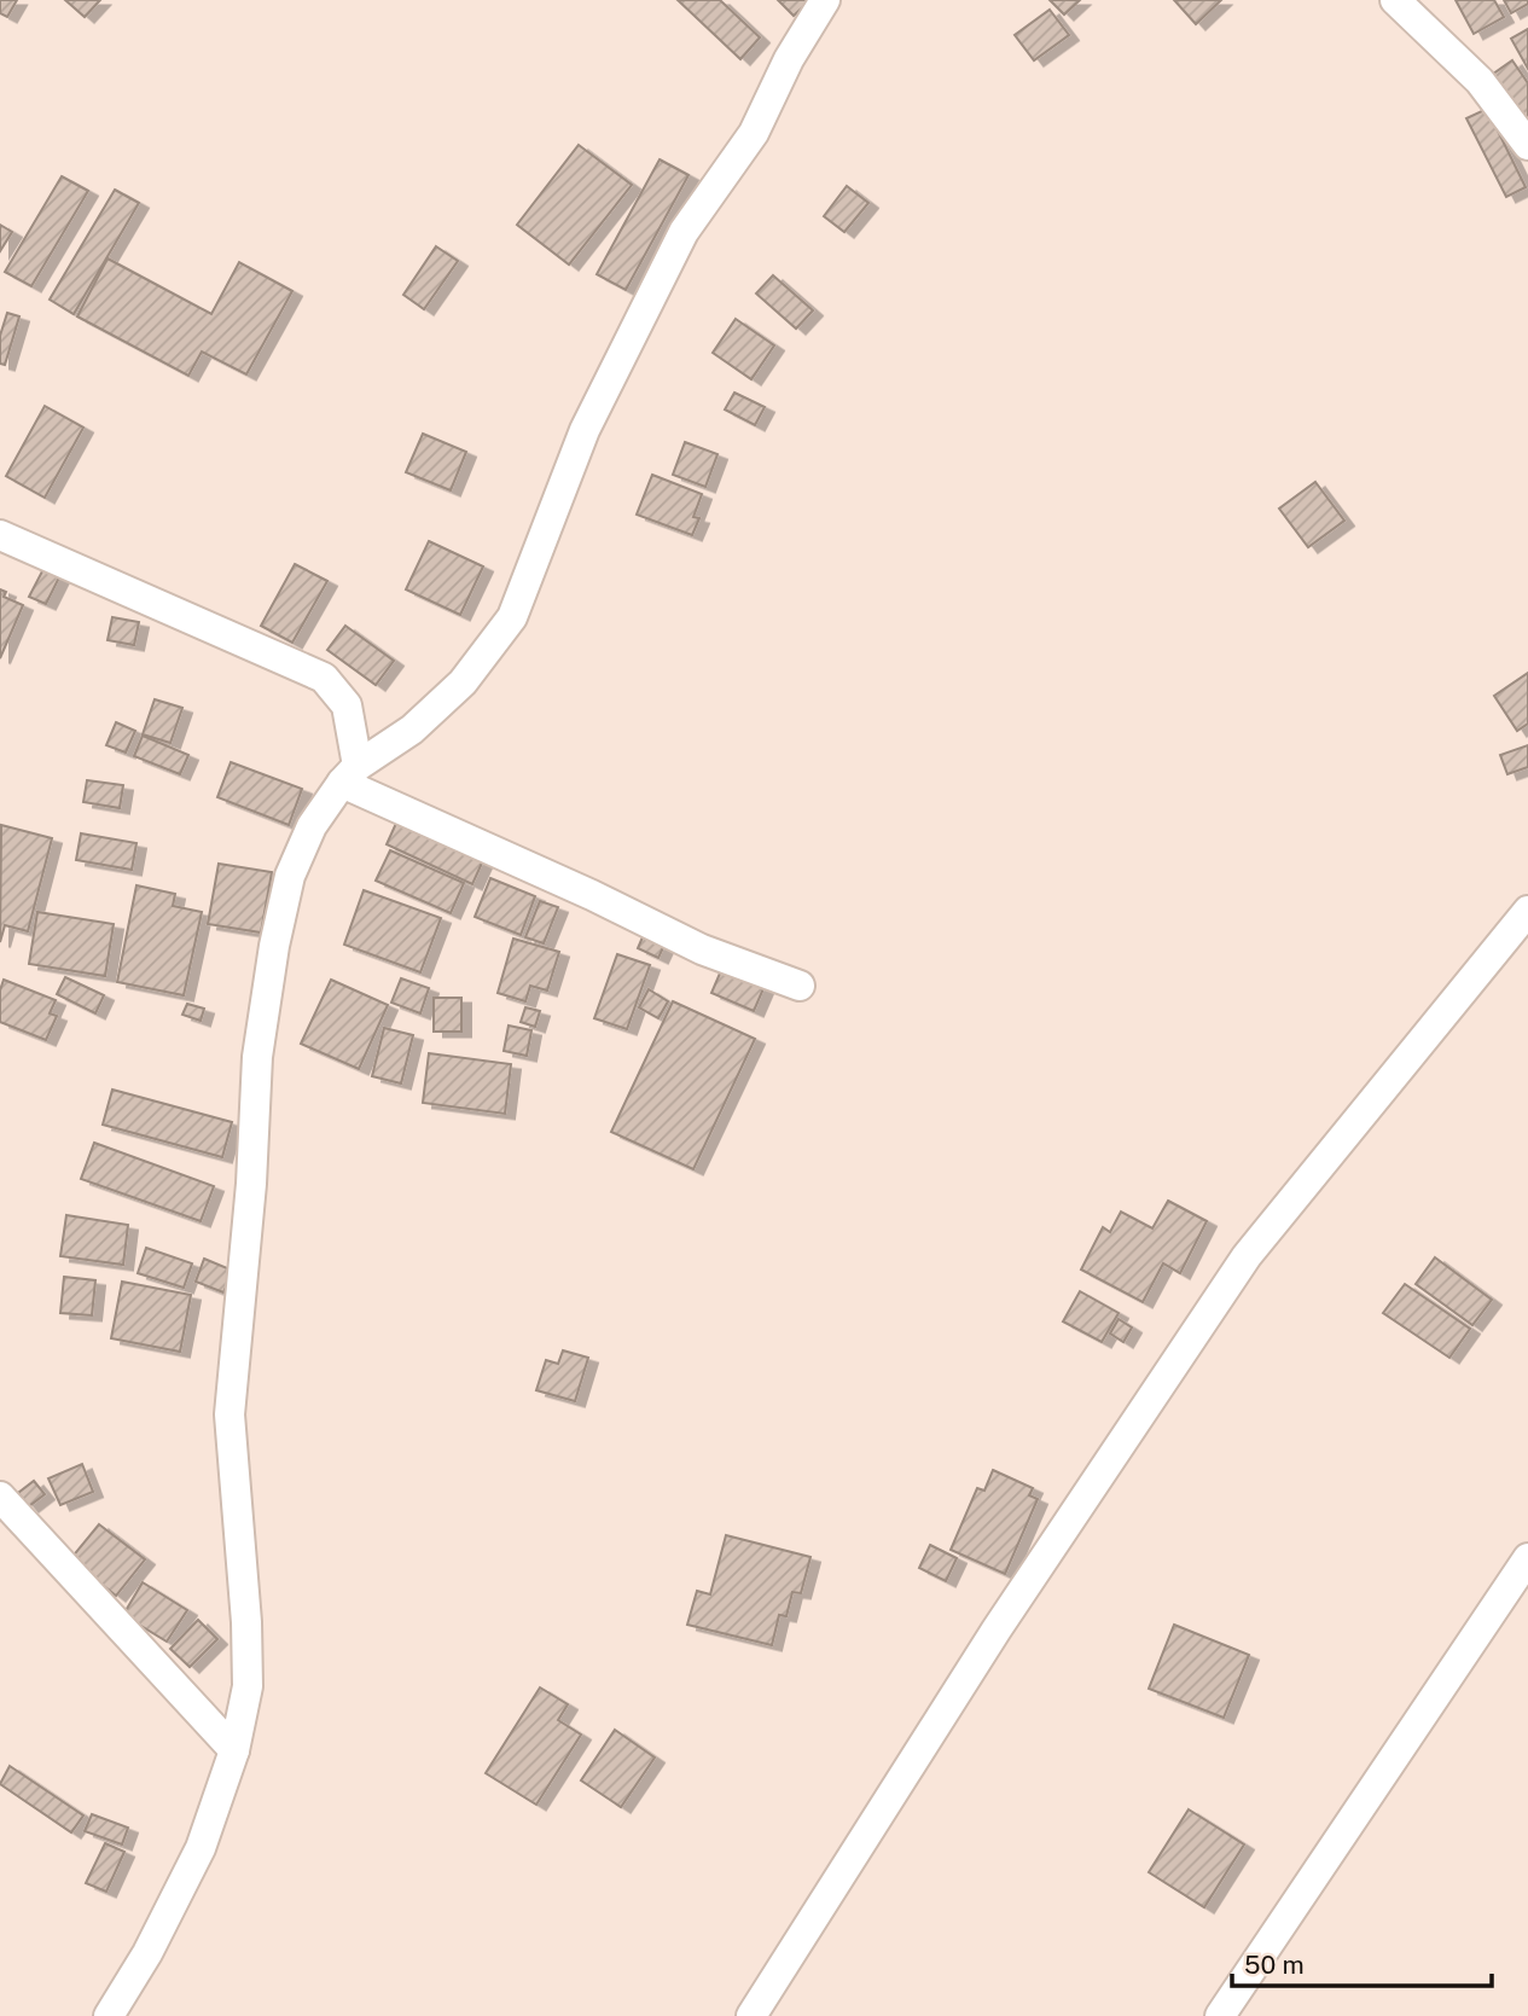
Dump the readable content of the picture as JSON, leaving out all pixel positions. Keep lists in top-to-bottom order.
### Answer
{
  "scale_bar": "50 m"
}
